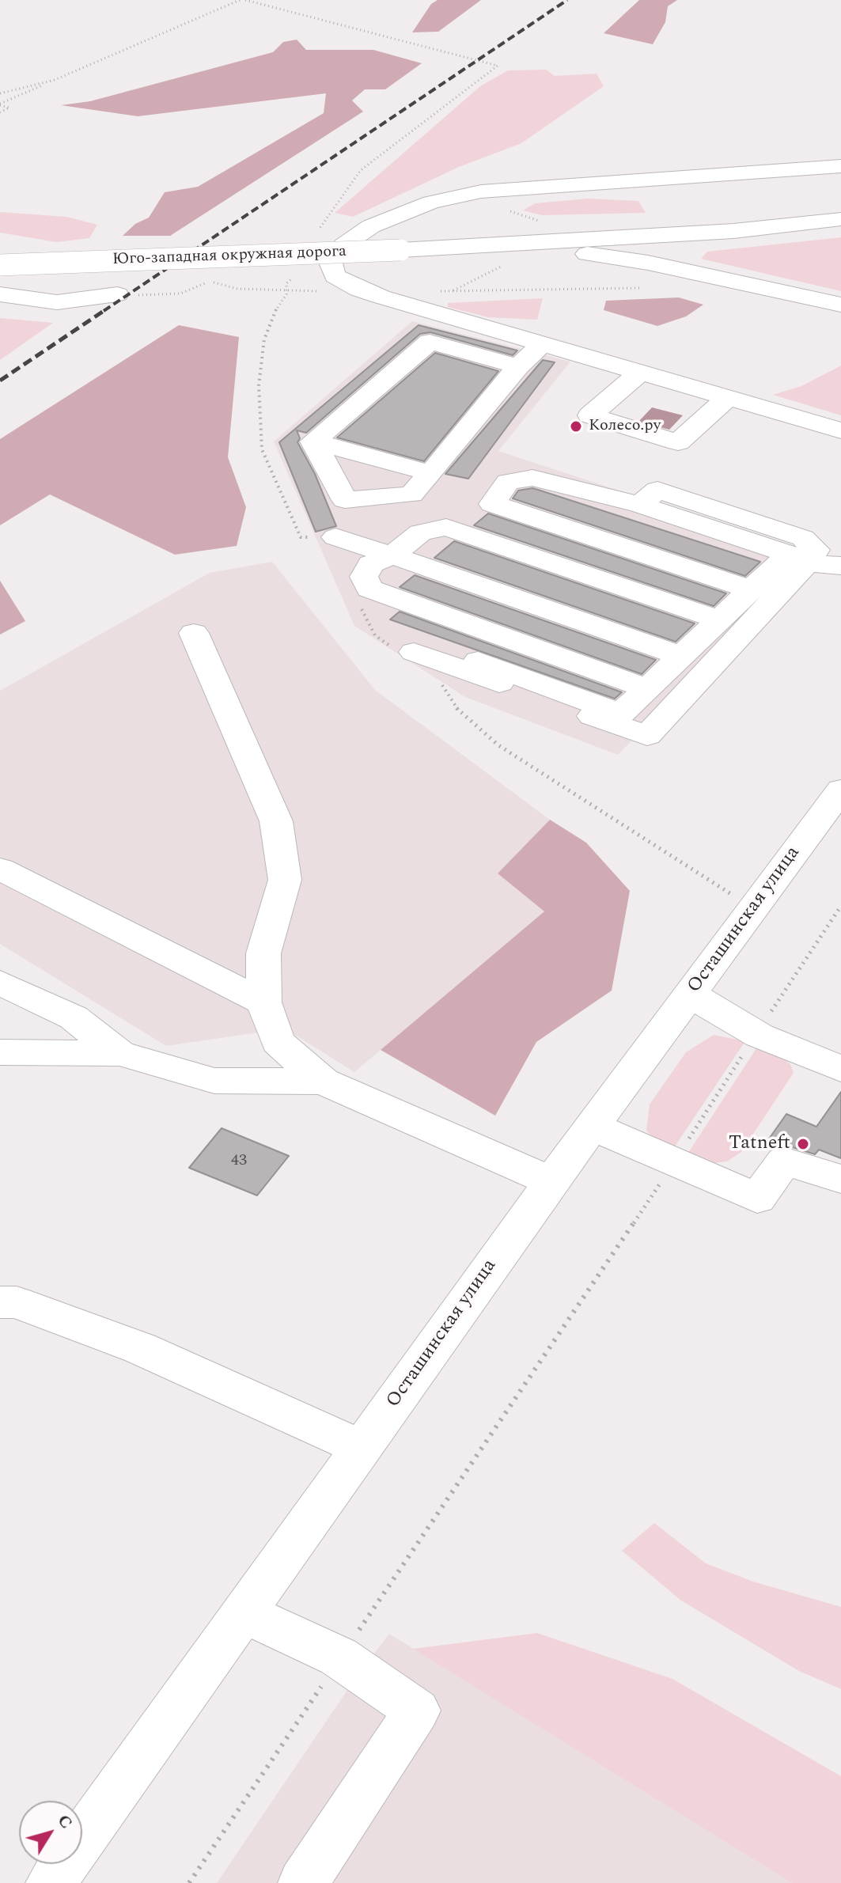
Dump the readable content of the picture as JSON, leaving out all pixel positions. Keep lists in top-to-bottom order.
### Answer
{
  "streets": {
    "main road": ["Юго-западная окружная дорога", "Осташинская улица"]
  },
  "places": ["Колесо.ру", "Tatneft"],
  "house_numbers": ["43"],
  "north": "top right"
}
